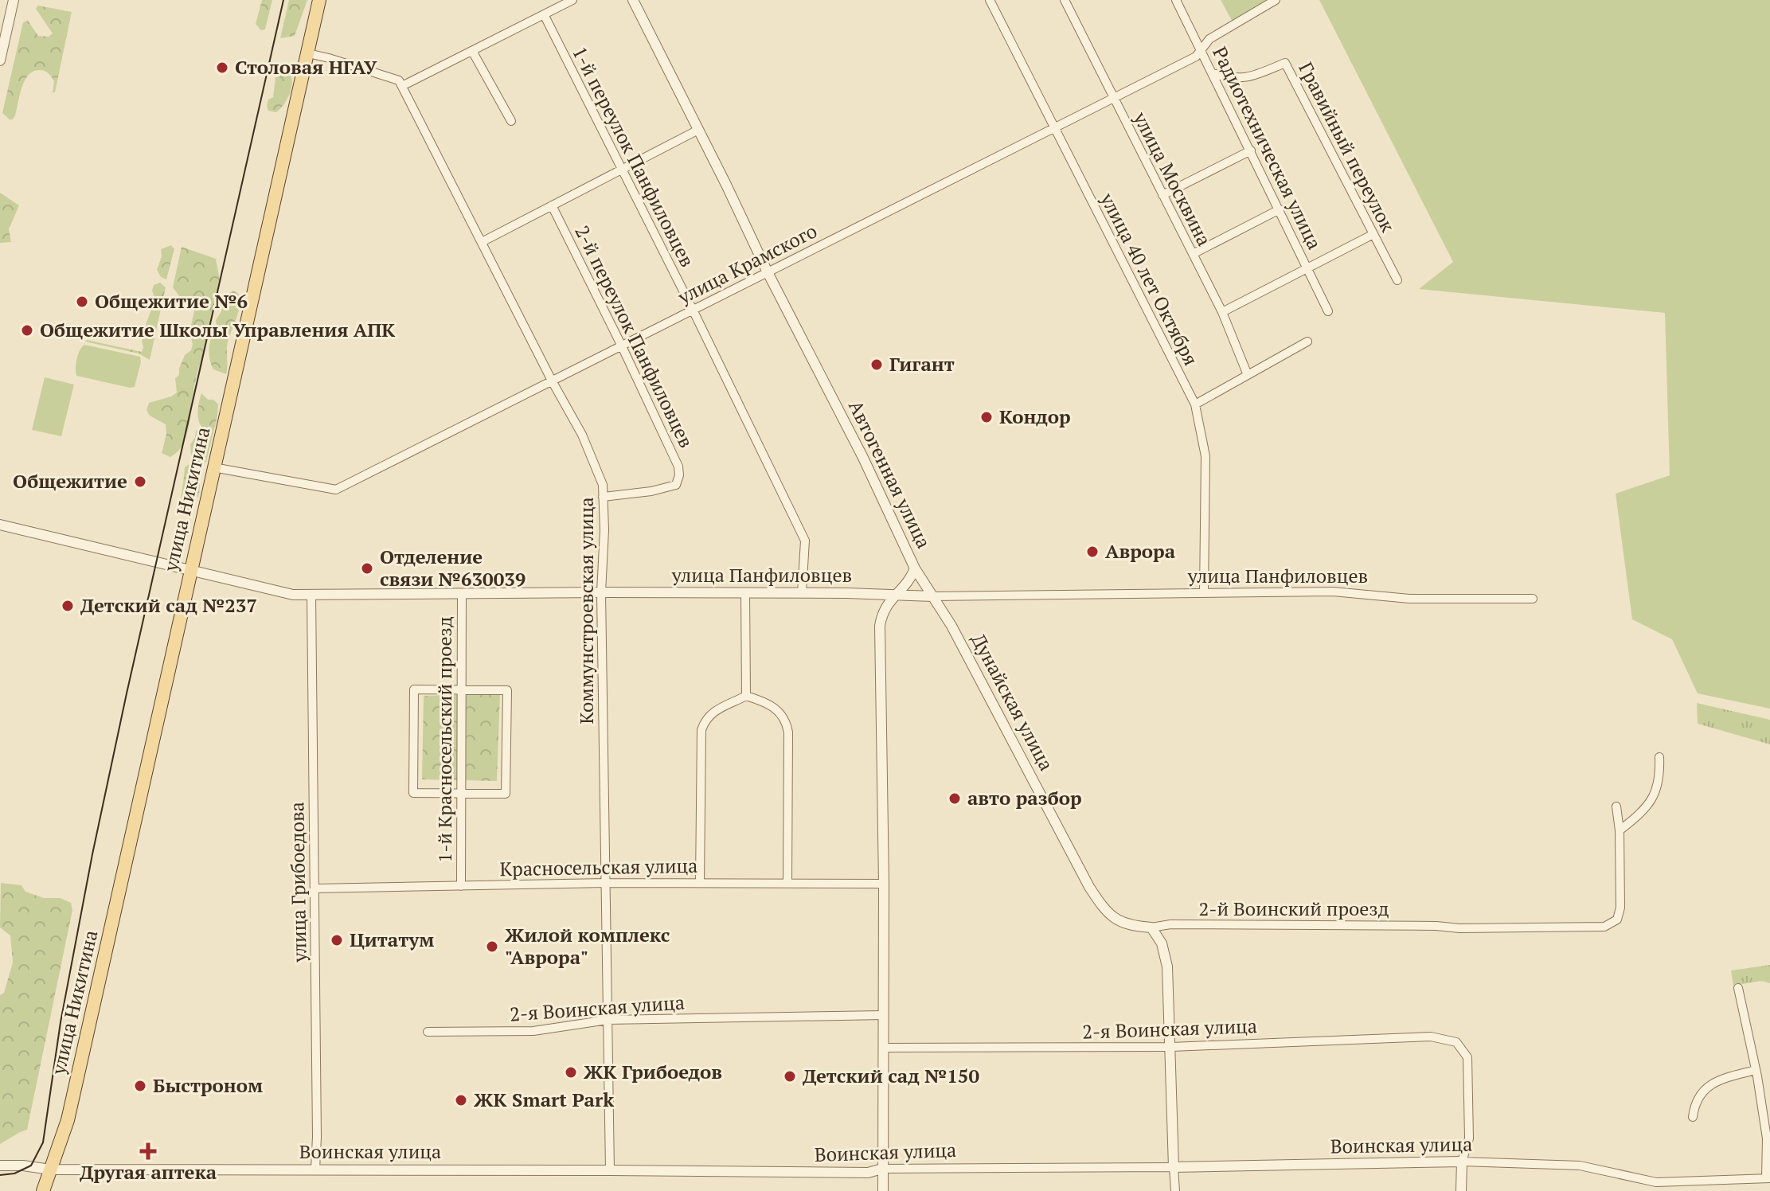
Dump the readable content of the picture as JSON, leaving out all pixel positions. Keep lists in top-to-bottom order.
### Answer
{
  "streets": {
    "main road": ["улица Никитина"],
    "street": [
      "Гравийный переулок",
      "Радиотехническая улица",
      "1-й переулок Панфиловцев",
      "улица Москвина",
      "улица Крамского",
      "улица 40 лет Октября",
      "2-й переулок Панфиловцев",
      "Автогенная улица",
      "улица Панфиловцев",
      "Коммунстроевская улица",
      "Дунайская улица",
      "1-й Красносельский проезд",
      "Красносельская улица",
      "улица Грибоедова",
      "2-й Воинский проезд",
      "2-я Воинская улица",
      "Воинская улица"
    ]
  },
  "crossings": [
    ["Гравийный переулок", "Радиотехническая улица"],
    ["Радиотехническая улица", "улица Крамского"],
    ["1-й переулок Панфиловцев", "улица Крамского"],
    ["1-й переулок Панфиловцев", "улица Панфиловцев"],
    ["улица Москвина", "улица Крамского"],
    ["улица Крамского", "улица 40 лет Октября"],
    ["улица Крамского", "2-й переулок Панфиловцев"],
    ["улица Крамского", "Автогенная улица"],
    ["улица Крамского", "улица Никитина"],
    ["улица Крамского", "Коммунстроевская улица"],
    ["улица 40 лет Октября", "улица Панфиловцев"],
    ["2-й переулок Панфиловцев", "Коммунстроевская улица"],
    ["Автогенная улица", "улица Панфиловцев"],
    ["Автогенная улица", "Дунайская улица"],
    ["Автогенная улица", "Красносельская улица"],
    ["Автогенная улица", "2-я Воинская улица"],
    ["Автогенная улица", "Воинская улица"],
    ["улица Никитина", "улица Панфиловцев"],
    ["улица Никитина", "Воинская улица"],
    ["улица Панфиловцев", "Коммунстроевская улица"],
    ["улица Панфиловцев", "Дунайская улица"],
    ["улица Панфиловцев", "1-й Красносельский проезд"],
    ["улица Панфиловцев", "улица Грибоедова"],
    ["Коммунстроевская улица", "Красносельская улица"],
    ["Коммунстроевская улица", "2-я Воинская улица"],
    ["Коммунстроевская улица", "Воинская улица"],
    ["Дунайская улица", "2-й Воинский проезд"],
    ["1-й Красносельский проезд", "Красносельская улица"],
    ["Красносельская улица", "улица Грибоедова"],
    ["улица Грибоедова", "Воинская улица"],
    ["2-я Воинская улица", "Воинская улица"]
  ],
  "places": {
    "other": [
      "Столовая НГАУ",
      "Общежитие №6",
      "Общежитие Школы Управления АПК",
      "Гигант",
      "Кондор",
      "Общежитие",
      "Аврора",
      "Отделение связи №630039",
      "Детский сад №237",
      "авто разбор",
      "Цитатум",
      "Жилой комплекс \"Аврора\"",
      "ЖК Грибоедов",
      "Детский сад №150",
      "Быстроном",
      "ЖК Smart Park"
    ],
    "health": ["Другая аптека"]
  }
}
